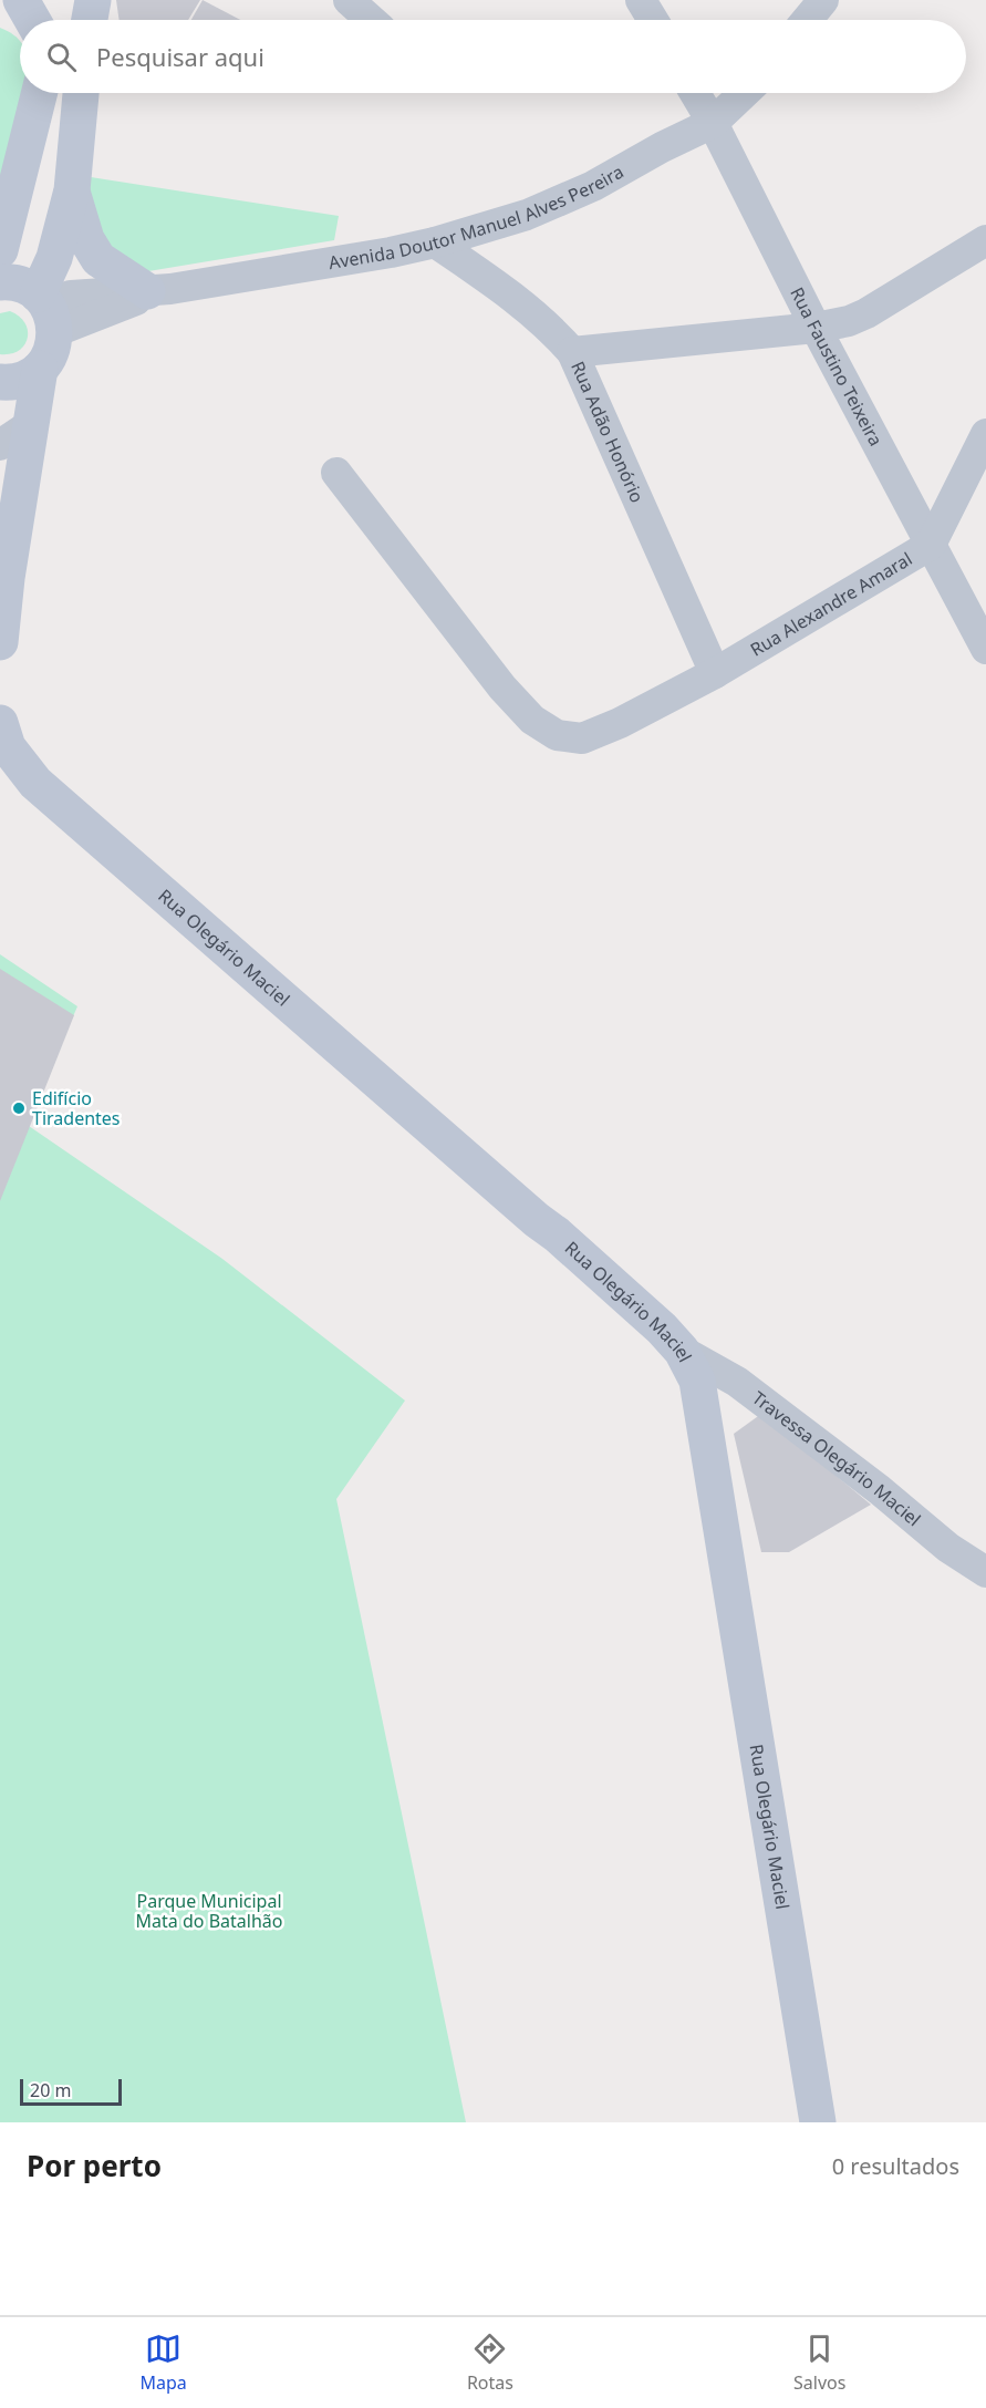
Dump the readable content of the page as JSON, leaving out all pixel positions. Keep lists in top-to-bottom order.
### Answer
{
  "streets": {
    "street": [
      "Avenida Doutor Manuel Alves Pereira",
      "Rua Faustino Teixeira",
      "Rua Adão Honório",
      "Rua Alexandre Amaral",
      "Rua Olegário Maciel",
      "Travessa Olegário Maciel"
    ]
  },
  "crossings": [
    ["Avenida Doutor Manuel Alves Pereira", "Rua Faustino Teixeira"],
    ["Avenida Doutor Manuel Alves Pereira", "Rua Adão Honório"],
    ["Rua Faustino Teixeira", "Rua Alexandre Amaral"],
    ["Rua Adão Honório", "Rua Alexandre Amaral"],
    ["Rua Olegário Maciel", "Travessa Olegário Maciel"]
  ],
  "parks": ["Parque Municipal Mata do Batalhão"],
  "places": ["Edifício Tiradentes"],
  "scale_bar": "20 m",
  "page": {
    "search": "Pesquisar aqui",
    "scale": "20 m",
    "heading": ["Por perto", "0 resultados"],
    "nav": ["Mapa", "Rotas", "Salvos"]
  }
}
